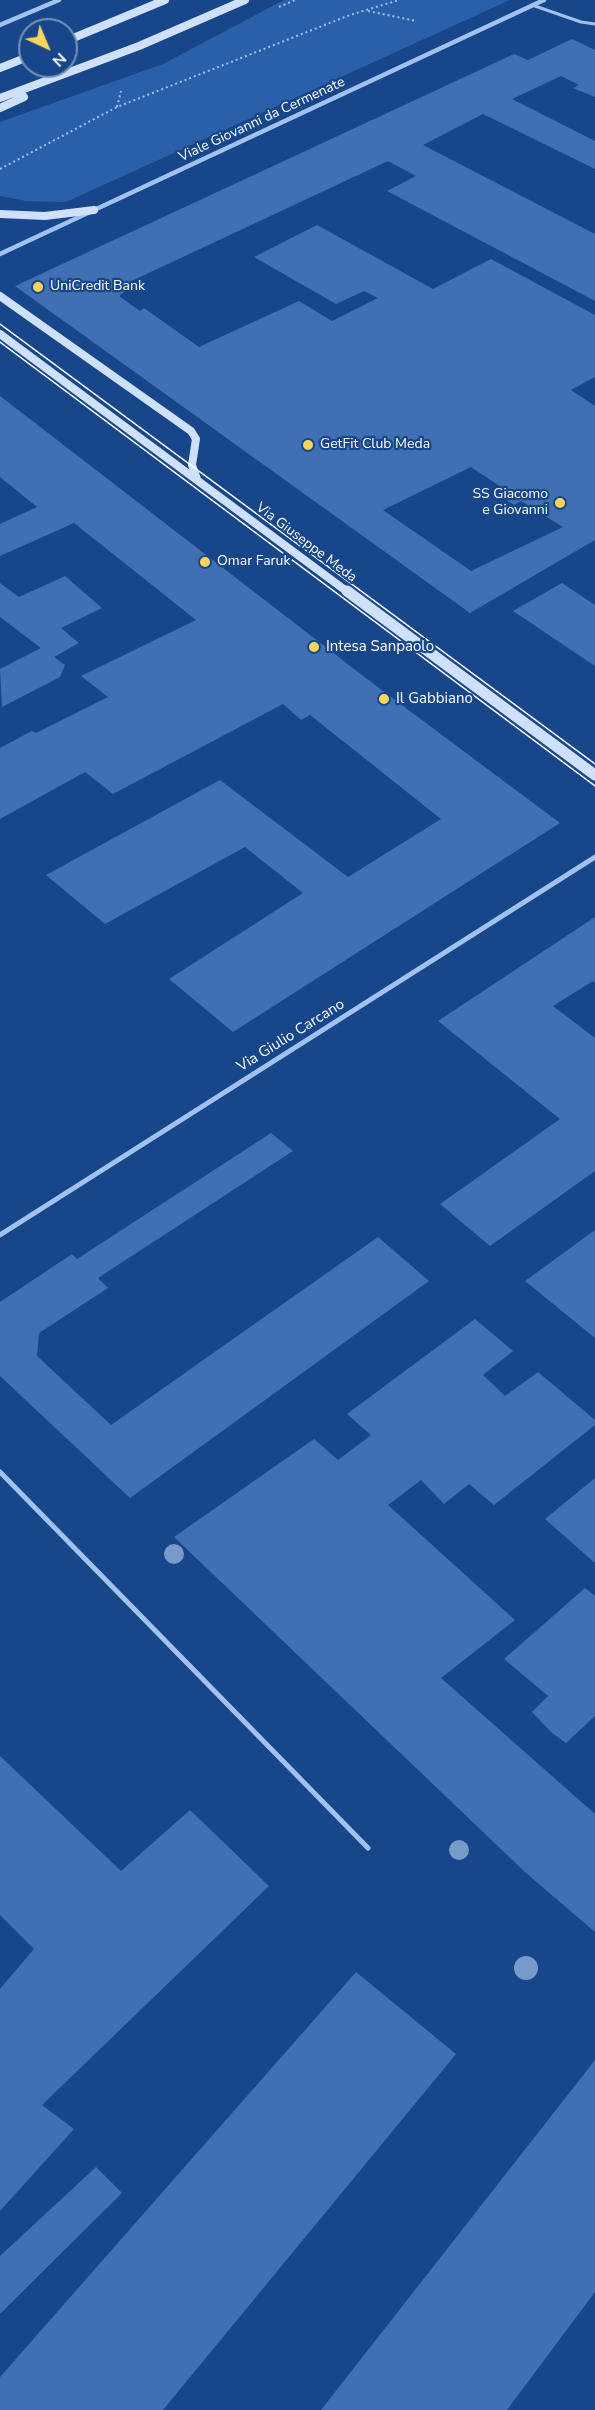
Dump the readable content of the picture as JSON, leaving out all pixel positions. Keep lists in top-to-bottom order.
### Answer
{
  "streets": {
    "street": ["Viale Giovanni da Cermenate", "Via Giuseppe Meda", "Via Giulio Carcano"]
  },
  "places": [
    "UniCredit Bank",
    "GetFit Club Meda",
    "SS Giacomo e Giovanni",
    "Omar Faruk",
    "Intesa Sanpaolo",
    "Il Gabbiano"
  ],
  "north": "bottom right"
}
